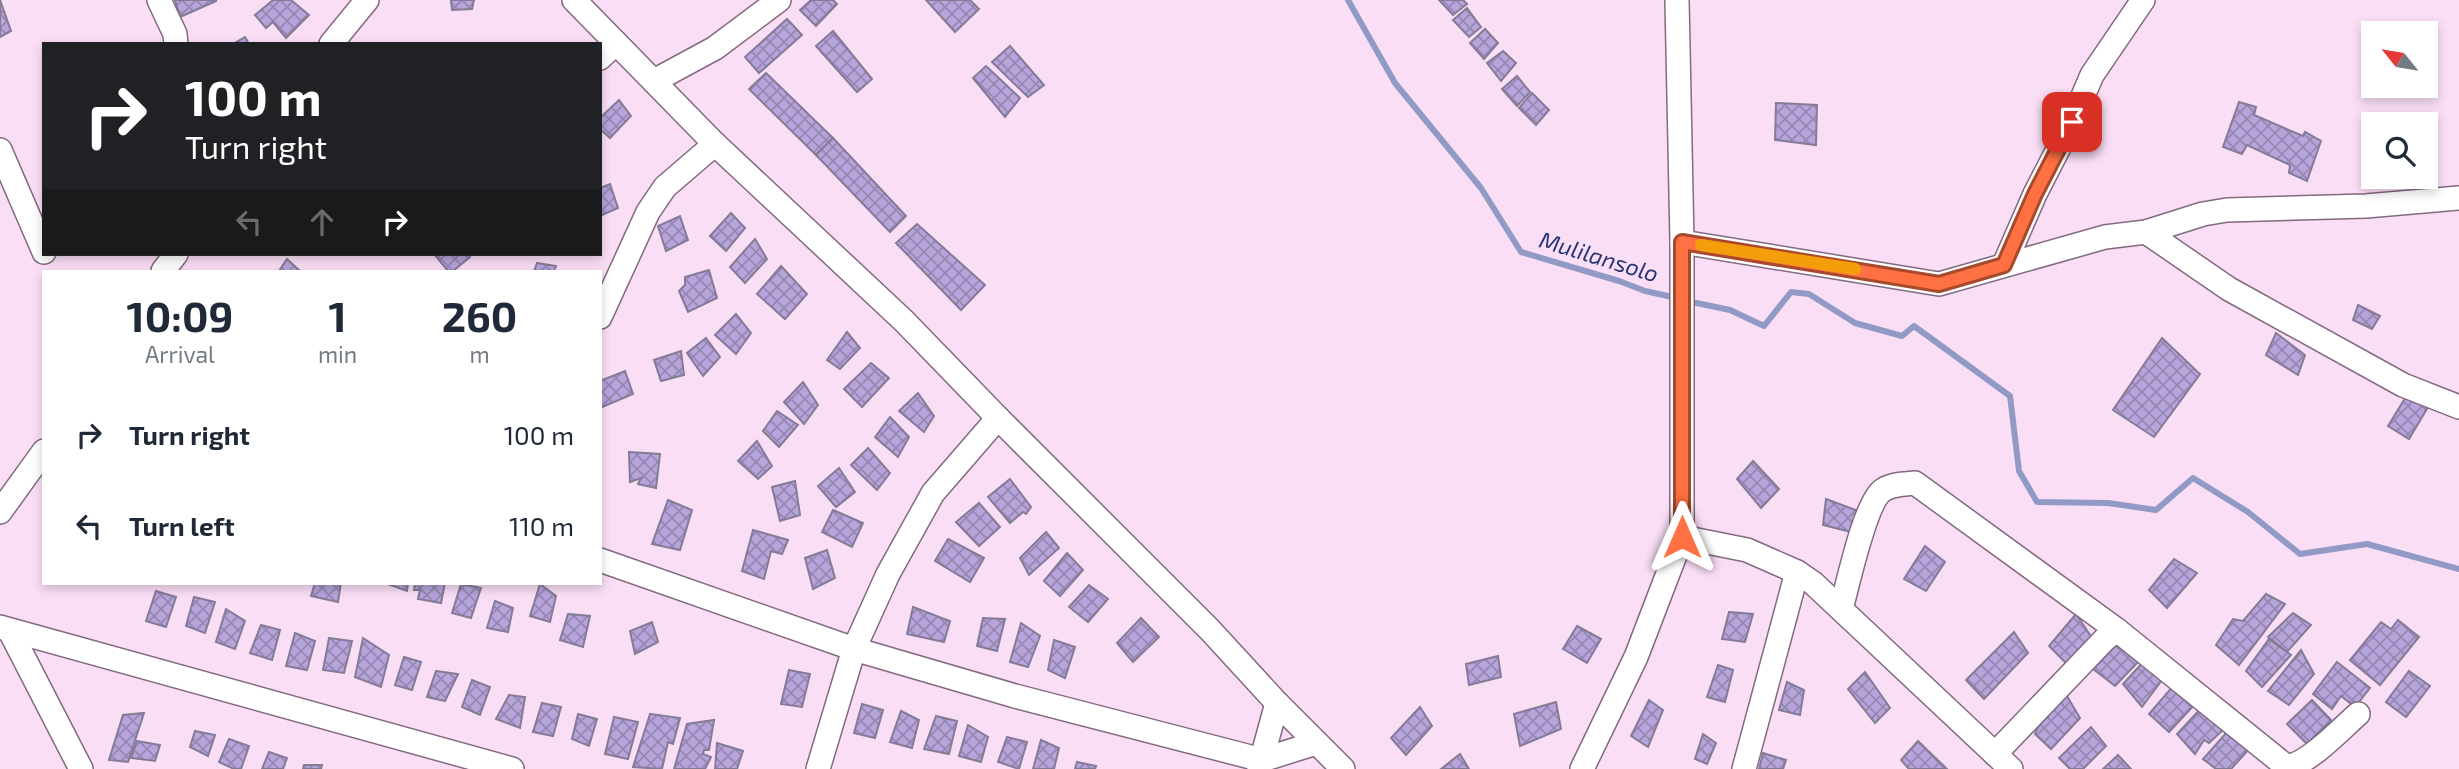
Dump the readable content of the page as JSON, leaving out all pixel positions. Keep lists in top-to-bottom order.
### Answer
{
  "water": ["Mulilansolo"],
  "north": "top left",
  "page": {
    "turn": ["100 m", "Turn right"],
    "eta": [
      "10:09",
      "Arrival",
      "1",
      "min",
      "260",
      "m"
    ],
    "list": [
      {
        "name": "Turn right",
        "value": "100 m"
      },
      {
        "name": "Turn left",
        "value": "110 m"
      }
    ]
  }
}
